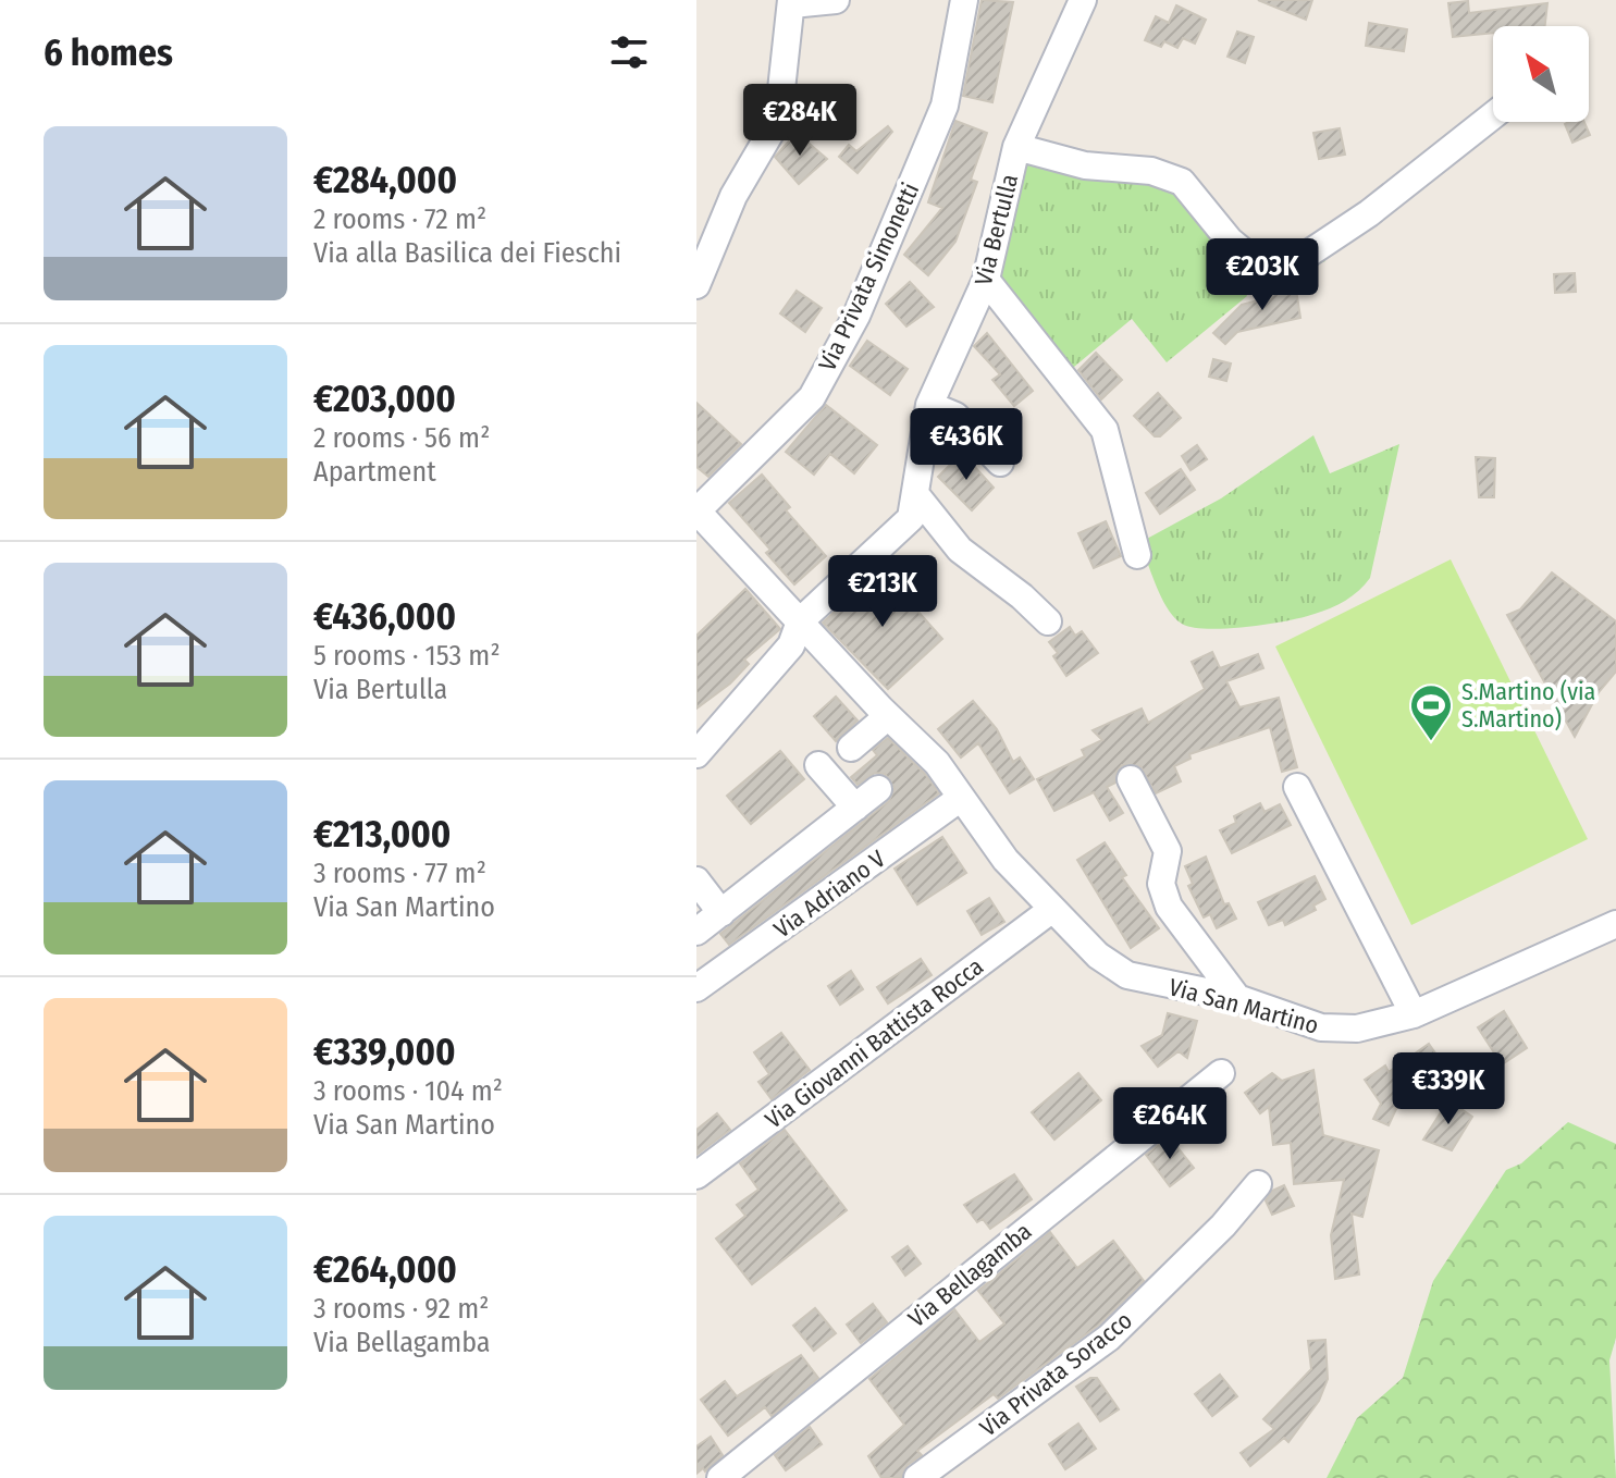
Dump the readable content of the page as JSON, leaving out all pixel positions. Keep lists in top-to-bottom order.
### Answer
{
  "streets": {
    "street": [
      "Via Bertulla",
      "Via Privata Simonetti",
      "Via Adriano V",
      "Via San Martino",
      "Via Giovanni Battista Rocca",
      "Via Bellagamba",
      "Via Privata Soracco"
    ]
  },
  "crossings": [
    ["Via Bertulla", "Via San Martino"],
    ["Via Privata Simonetti", "Via San Martino"],
    ["Via Adriano V", "Via San Martino"],
    ["Via San Martino", "Via Giovanni Battista Rocca"]
  ],
  "places": {
    "sports": ["S.Martino (via S.Martino)"]
  },
  "north": "top left",
  "page": {
    "heading": "6 homes",
    "price": [
      "€284K",
      "€203K",
      "€436K",
      "€213K",
      "€339K",
      "€264K"
    ],
    "list": [
      {
        "name": "€284,000",
        "note": "2 rooms · 72 m² · Via alla Basilica dei Fieschi"
      },
      {
        "name": "€203,000",
        "note": "2 rooms · 56 m² · Apartment"
      },
      {
        "name": "€436,000",
        "note": "5 rooms · 153 m² · Via Bertulla"
      },
      {
        "name": "€213,000",
        "note": "3 rooms · 77 m² · Via San Martino"
      },
      {
        "name": "€339,000",
        "note": "3 rooms · 104 m² · Via San Martino"
      },
      {
        "name": "€264,000",
        "note": "3 rooms · 92 m² · Via Bellagamba"
      }
    ]
  }
}
